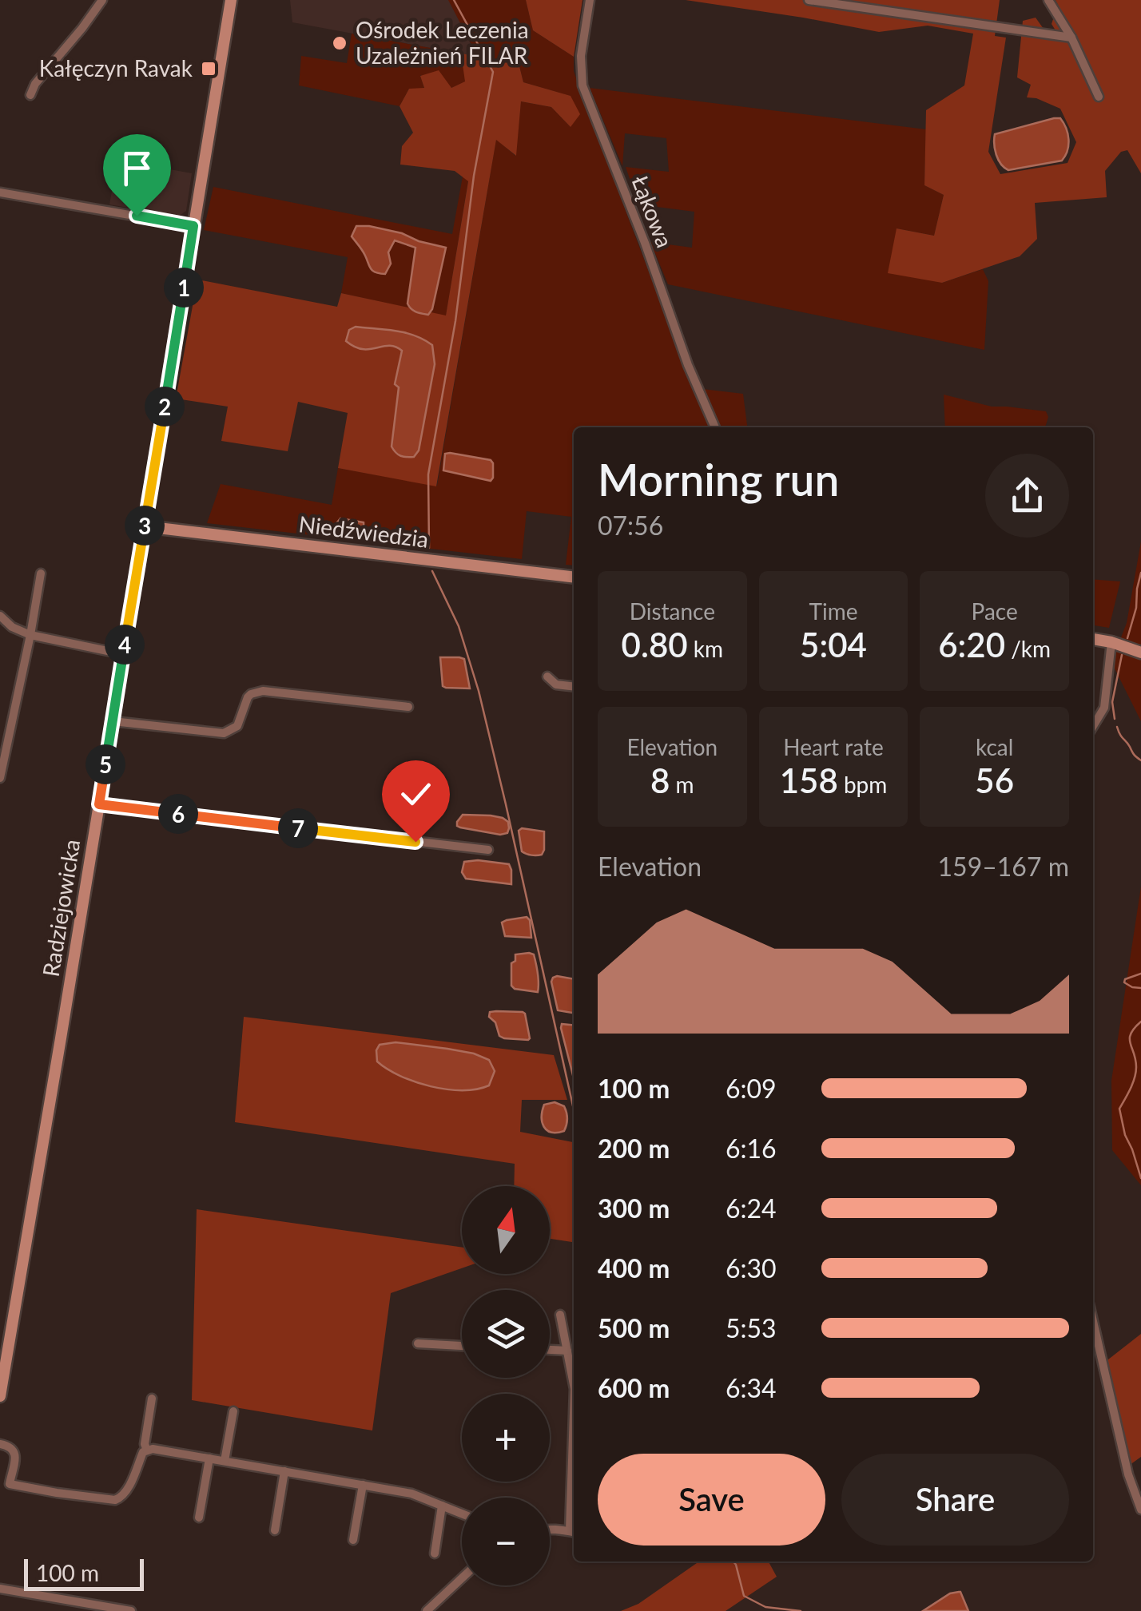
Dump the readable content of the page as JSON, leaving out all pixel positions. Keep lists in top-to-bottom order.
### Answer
{
  "streets": {
    "main road": ["Niedźwiedzia", "Radziejowicka"],
    "street": ["Łąkowa"]
  },
  "crossings": [
    ["Niedźwiedzia", "Radziejowicka"]
  ],
  "places": {
    "other": ["Ośrodek Leczenia Uzależnień FILAR"],
    "transit": ["Kałęczyn Ravak"]
  },
  "scale_bar": "100 m",
  "north": "top",
  "page": {
    "pins": [
      "1",
      "2",
      "3",
      "4",
      "5",
      "6",
      "7"
    ],
    "heading": ["Morning run", "07:56"],
    "stats": [
      ["Distance", "0.80 km"],
      ["Time", "5:04"],
      ["Pace", "6:20 /km"],
      ["Elevation", "8 m"],
      ["Heart rate", "158 bpm"],
      ["kcal", "56"]
    ],
    "chart": ["Elevation", "159–167 m"],
    "list": [
      {
        "name": "100 m",
        "note": "6:09"
      },
      {
        "name": "200 m",
        "note": "6:16"
      },
      {
        "name": "300 m",
        "note": "6:24"
      },
      {
        "name": "400 m",
        "note": "6:30"
      },
      {
        "name": "500 m",
        "note": "5:53"
      },
      {
        "name": "600 m",
        "note": "6:34"
      }
    ],
    "map_buttons": ["+", "−"],
    "buttons": ["Save", "Share"],
    "scale": "100 m"
  }
}
